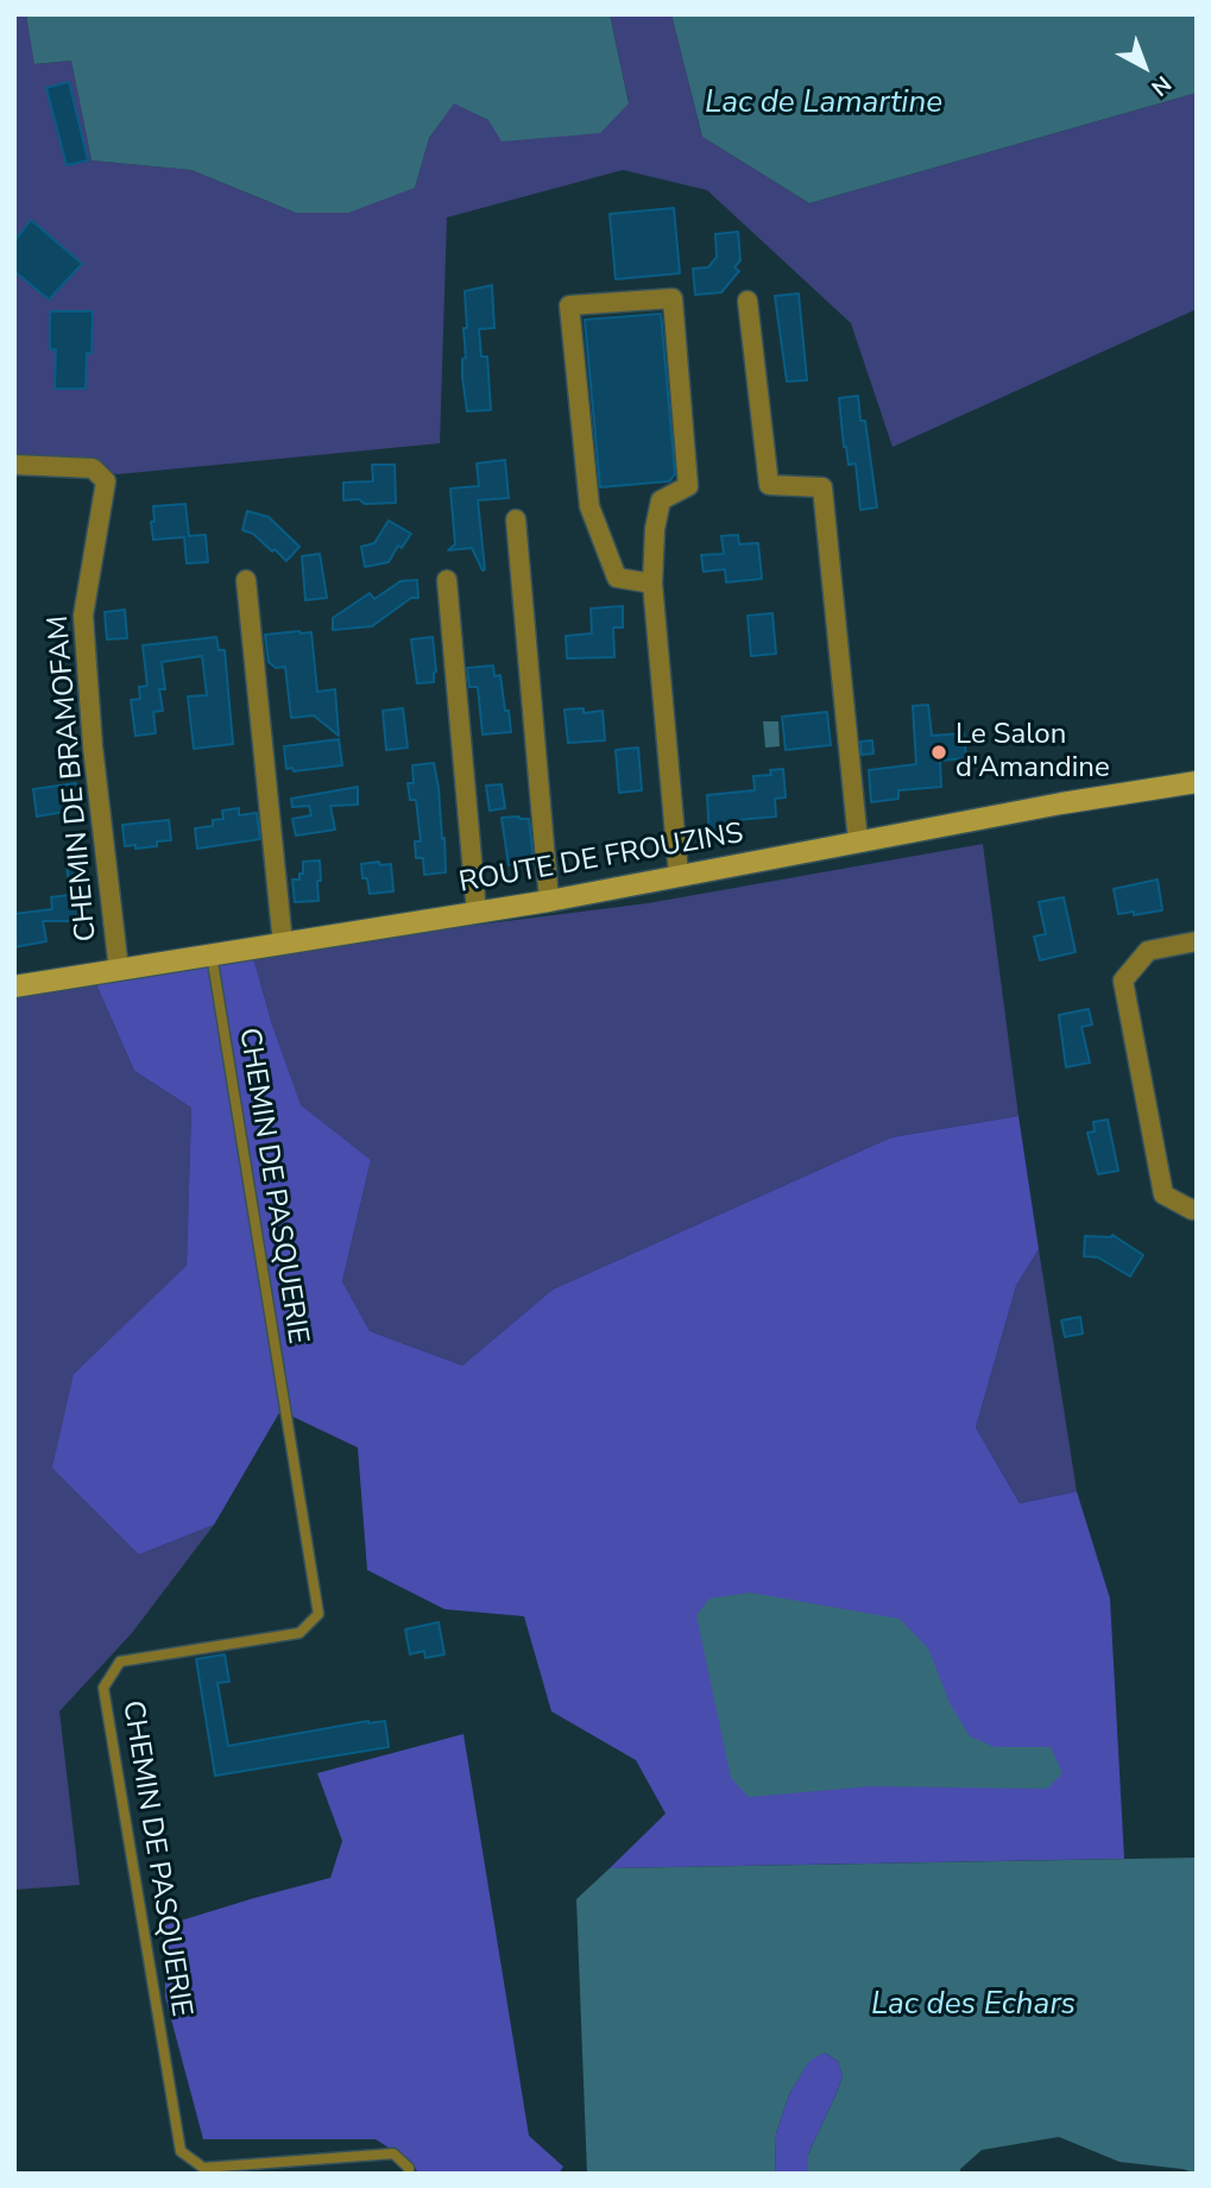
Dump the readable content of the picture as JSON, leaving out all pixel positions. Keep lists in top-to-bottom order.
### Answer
{
  "streets": {
    "main road": ["ROUTE DE FROUZINS"],
    "street": ["CHEMIN DE BRAMOFAM"],
    "lane": ["CHEMIN DE PASQUERIE"]
  },
  "crossings": [
    ["CHEMIN DE BRAMOFAM", "ROUTE DE FROUZINS"],
    ["ROUTE DE FROUZINS", "CHEMIN DE PASQUERIE"]
  ],
  "water": ["Lac de Lamartine", "Lac des Echars"],
  "places": ["Le Salon d'Amandine"],
  "north": "bottom right"
}
